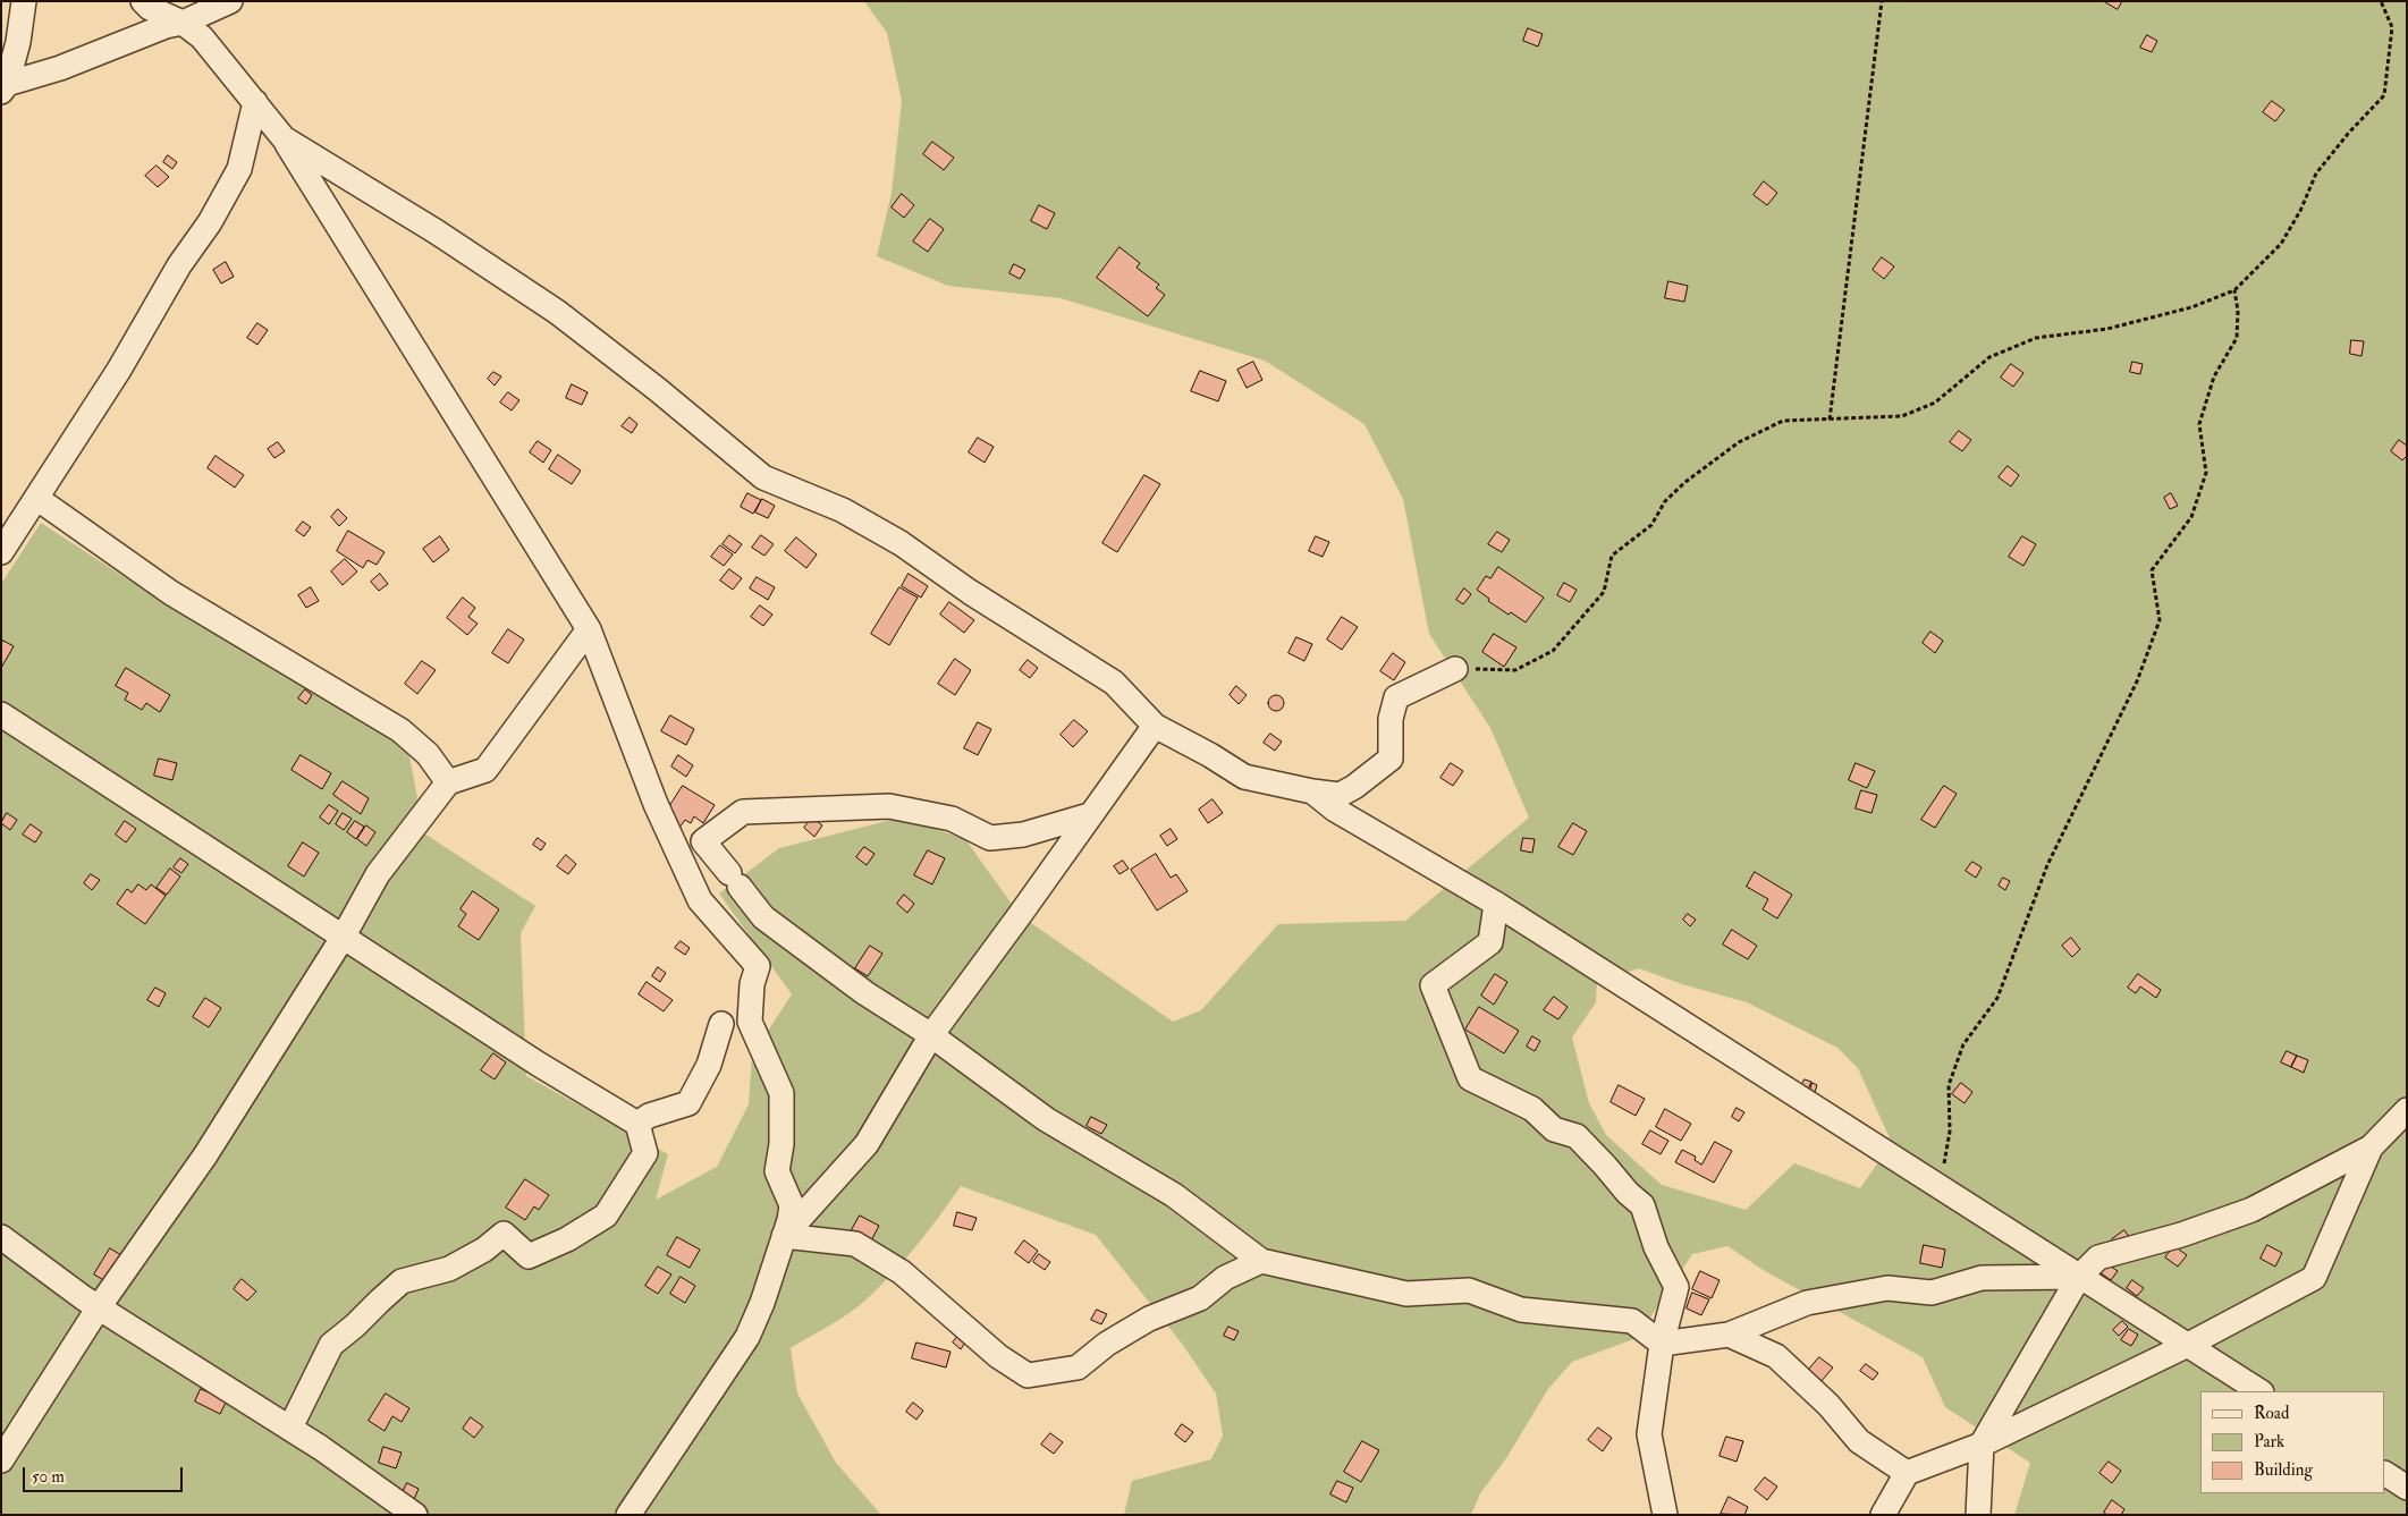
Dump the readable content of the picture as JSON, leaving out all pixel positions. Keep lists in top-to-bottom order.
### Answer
{
  "legend": ["Road", "Park", "Building"],
  "scale_bar": "50 m"
}
